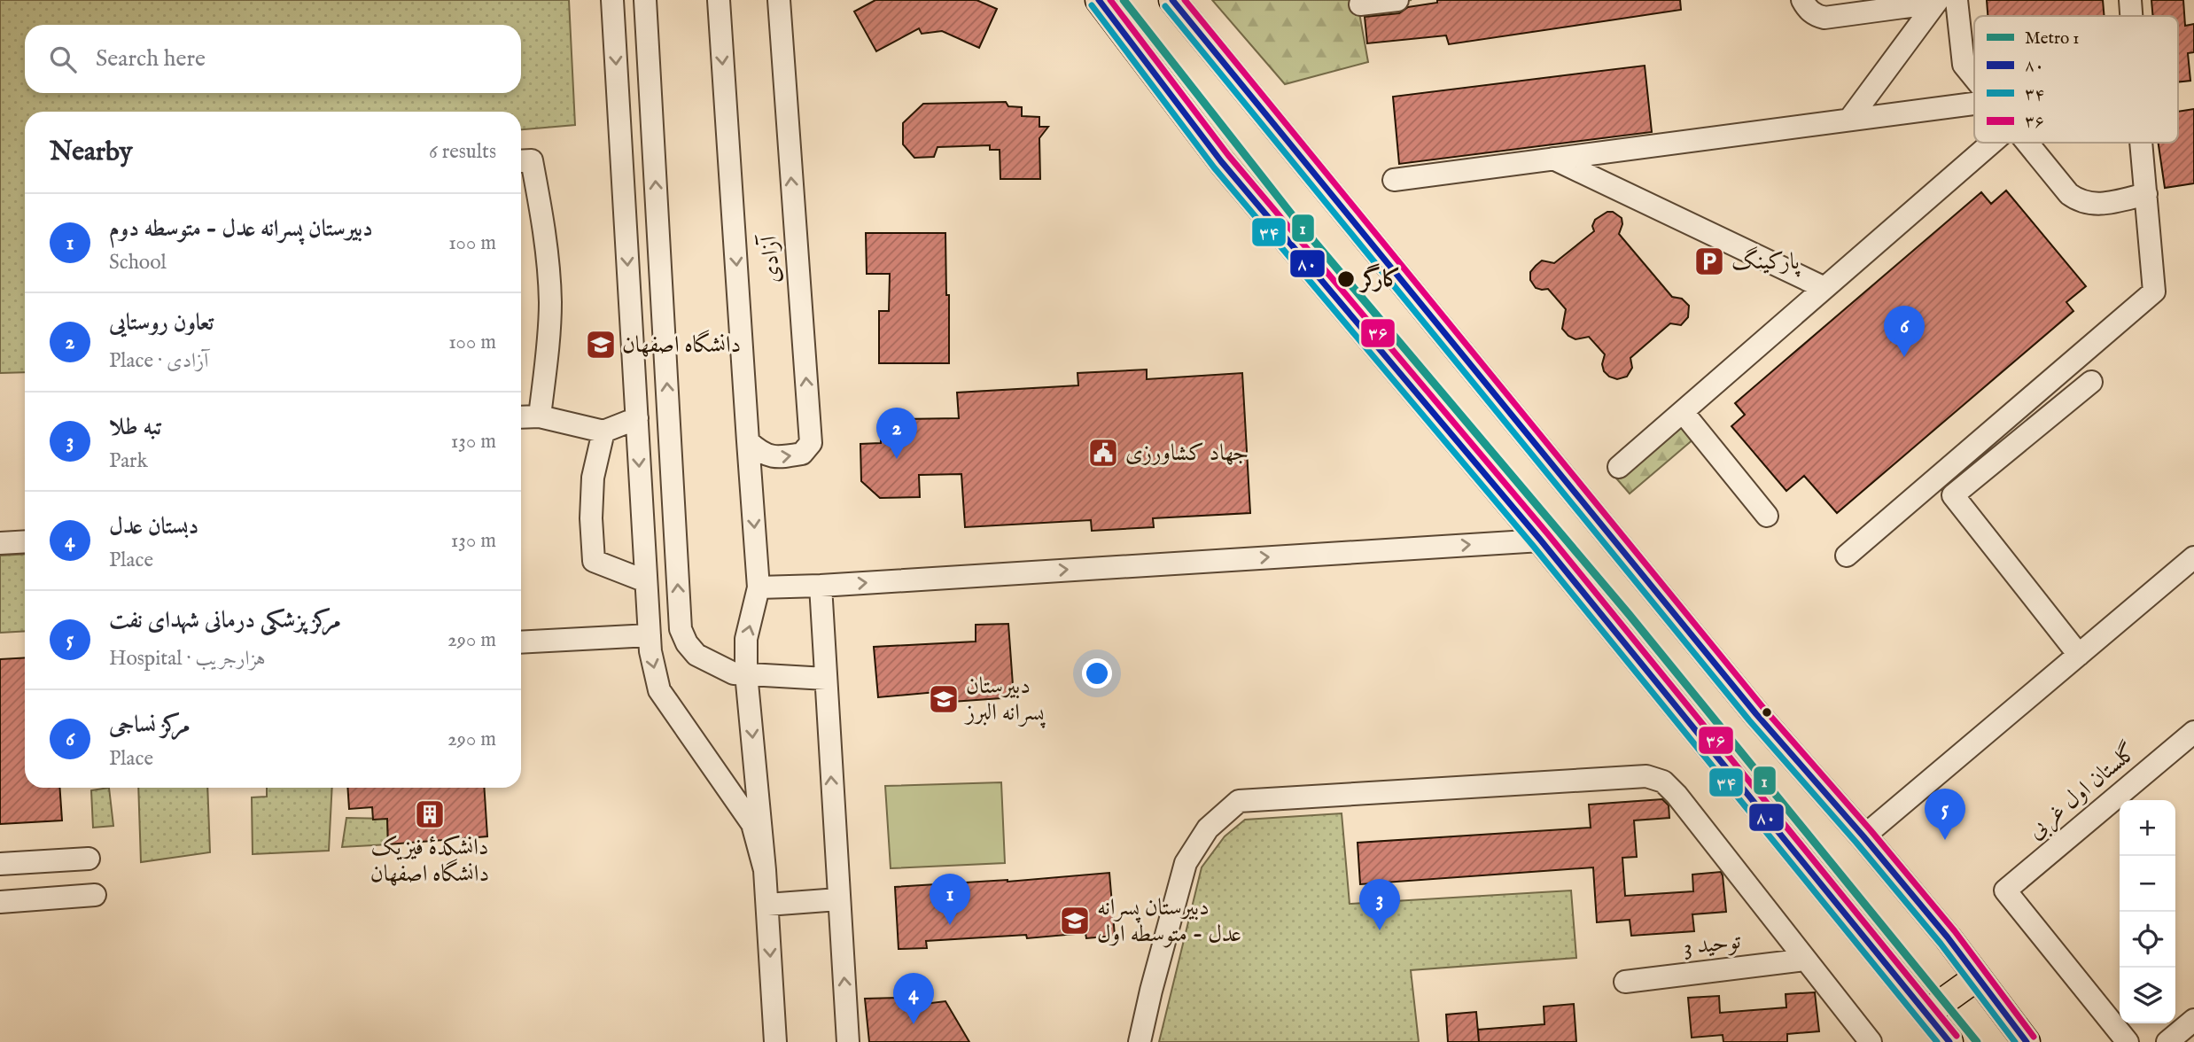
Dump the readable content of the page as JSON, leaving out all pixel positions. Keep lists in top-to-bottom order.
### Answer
{
  "streets": {
    "street": ["آزادی", "گلستان اول غربی", "توحید 3"]
  },
  "places": {
    "parking": ["پارکینگ"],
    "other": ["کارگر"],
    "school or university": ["دانشگاه اصفهان", "دبیرستان پسرانه البرز", "دبیرستان پسرانه عدل - متوسطه اول"],
    "public building": ["جهاد کشاورزی"],
    "building": ["دانشکدهٔ فیزیک دانشگاه اصفهان"]
  },
  "lines": [
    "metro line 1",
    "transit line ۸۰",
    "transit line ۳۶",
    "transit line ۳۴"
  ],
  "legend": [
    "Metro 1",
    "۸۰",
    "۳۴",
    "۳۶"
  ],
  "page": {
    "search": "Search here",
    "heading": ["Nearby", "6 results"],
    "list": [
      {
        "mark": "1",
        "name": "دبیرستان پسرانه عدل - متوسطه دوم",
        "note": "School",
        "value": "100 m"
      },
      {
        "mark": "2",
        "name": "تعاون روستایی",
        "note": "Place · آزادی",
        "value": "100 m"
      },
      {
        "mark": "3",
        "name": "تبه طلا",
        "note": "Park",
        "value": "130 m"
      },
      {
        "mark": "4",
        "name": "دبستان عدل",
        "note": "Place",
        "value": "130 m"
      },
      {
        "mark": "5",
        "name": "مرکز پزشکی درمانی شهدای نفت",
        "note": "Hospital · هزارجریب",
        "value": "290 m"
      },
      {
        "mark": "6",
        "name": "مرکز نساجی",
        "note": "Place",
        "value": "290 m"
      }
    ],
    "pins": [
      "6",
      "2",
      "5",
      "1",
      "3",
      "4"
    ],
    "map_buttons": ["+", "−"]
  }
}
